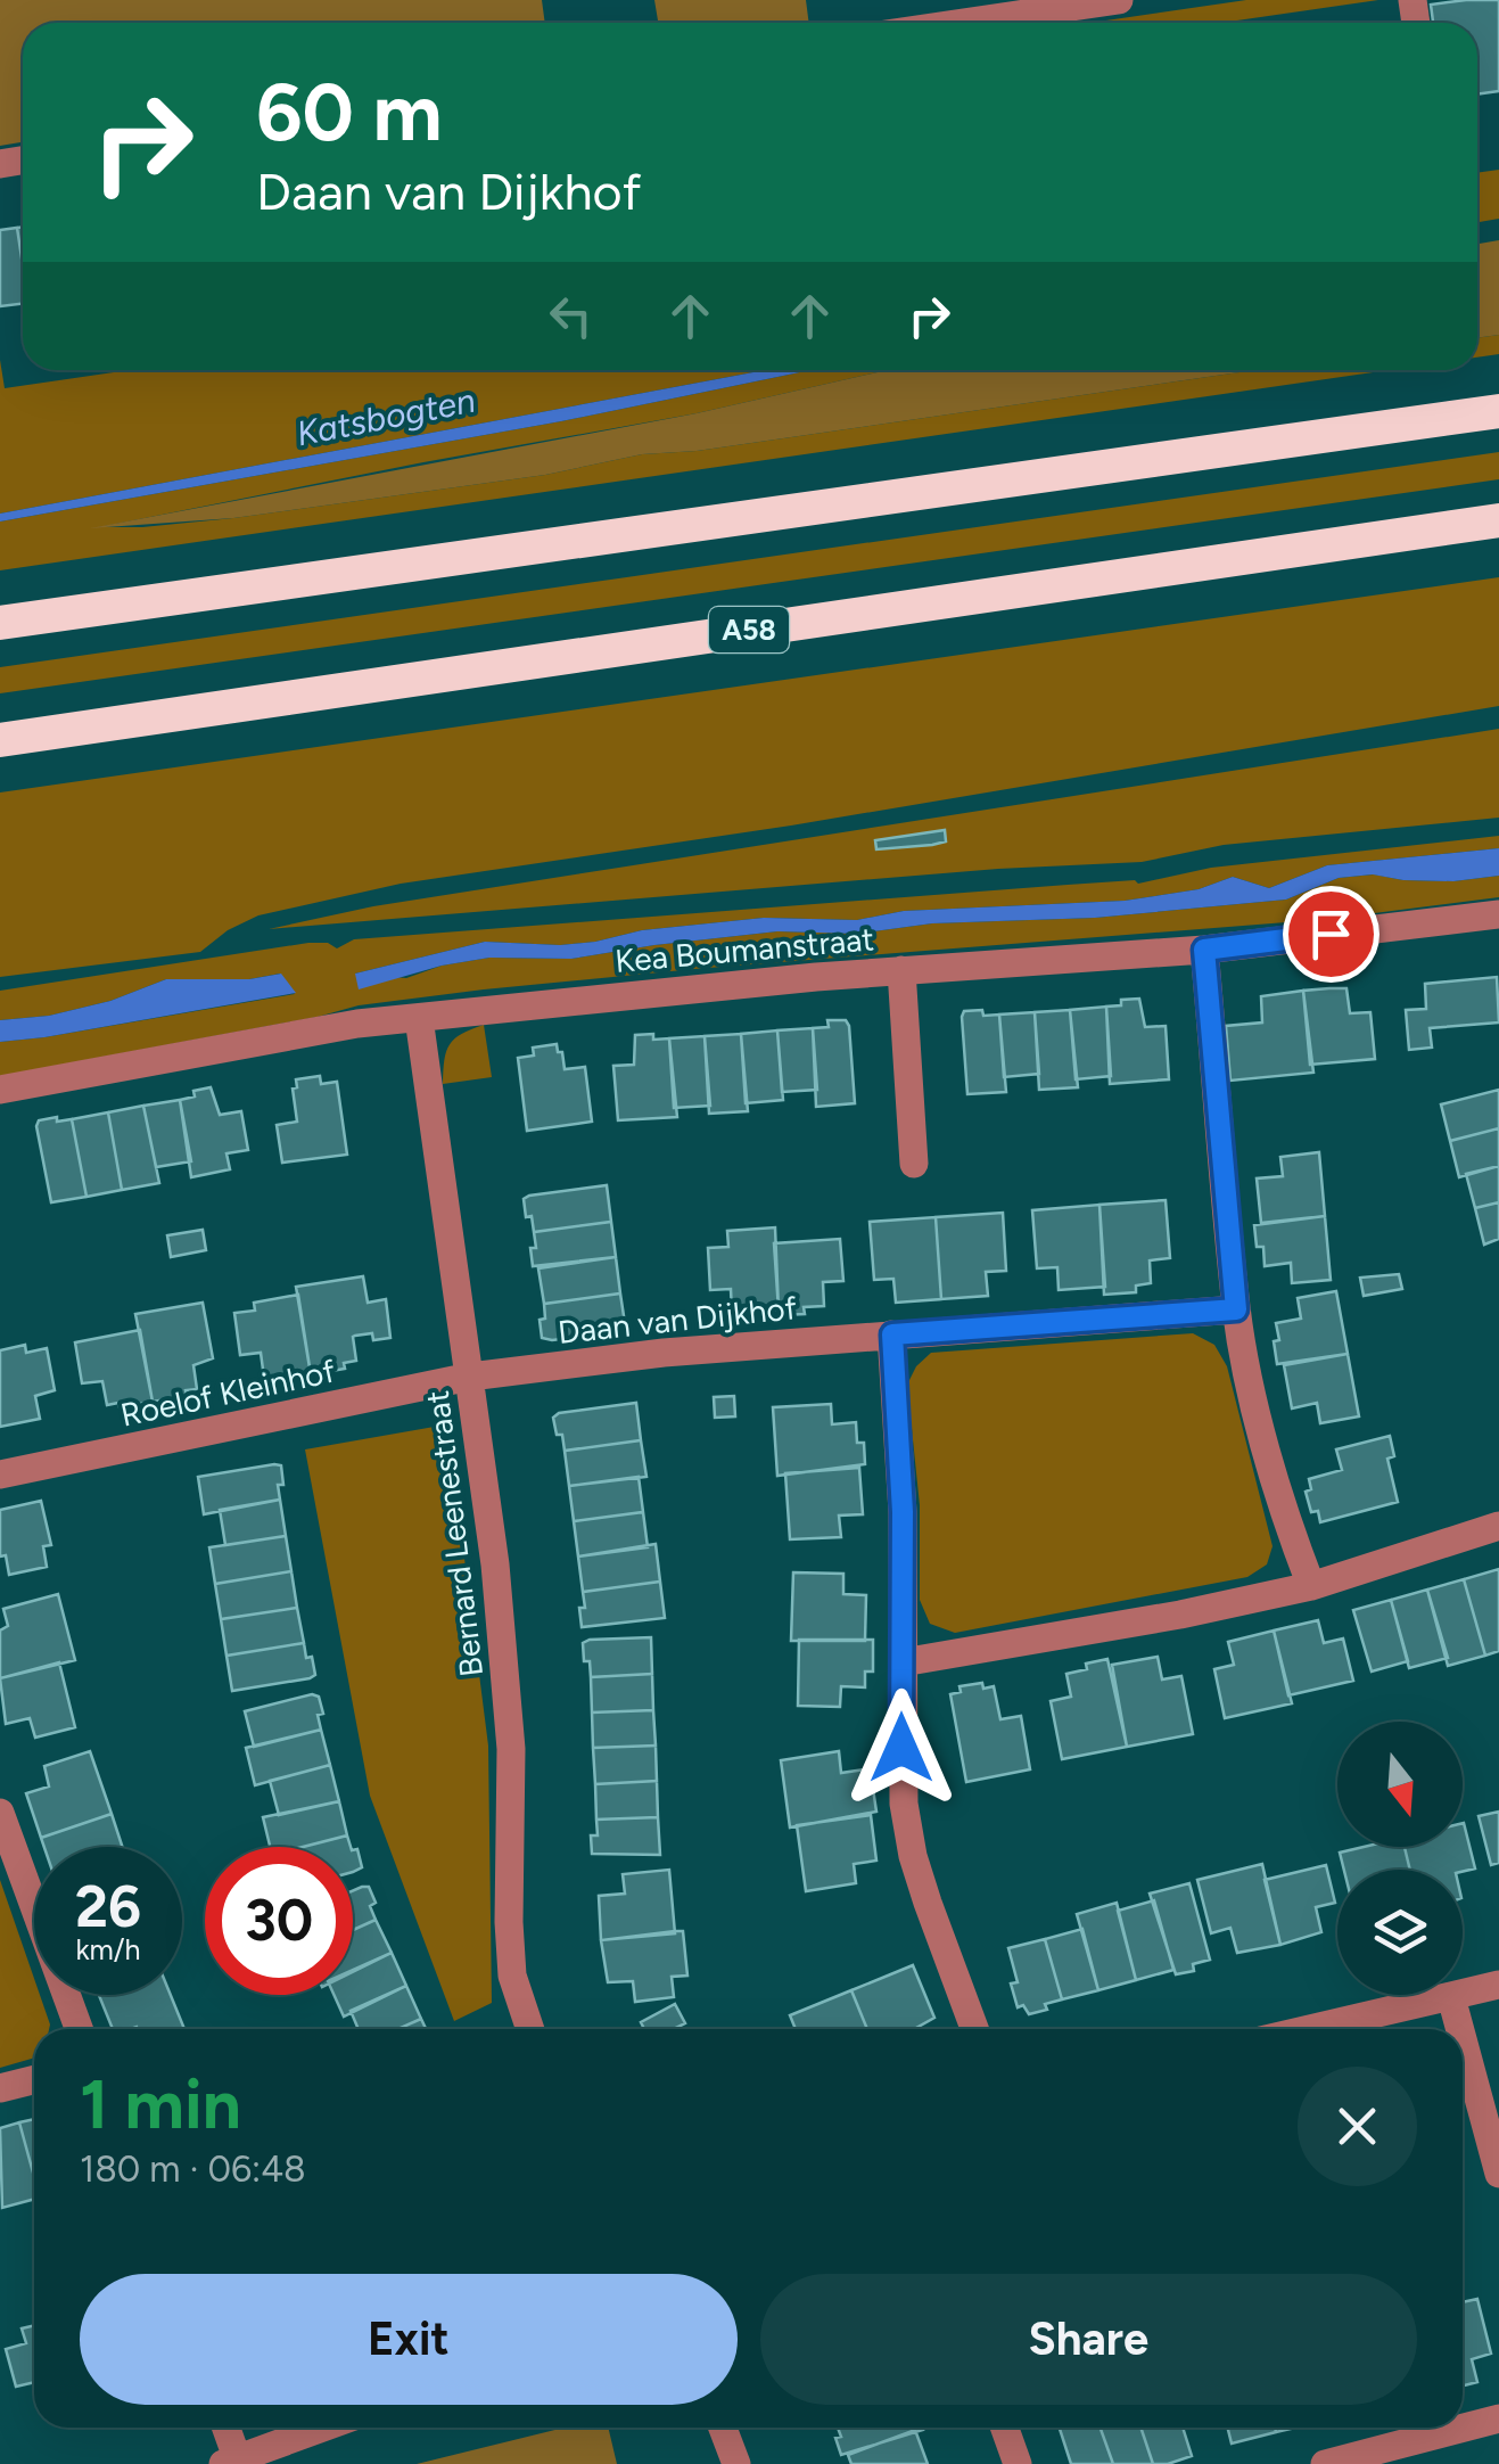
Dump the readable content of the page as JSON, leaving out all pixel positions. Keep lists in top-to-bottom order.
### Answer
{
  "streets": {
    "highway": ["A58"],
    "street": [
      "Kea Boumanstraat",
      "Daan van Dijkhof",
      "Roelof Kleinhof",
      "Bernard Leenestraat"
    ]
  },
  "crossings": [
    ["Kea Boumanstraat", "Bernard Leenestraat"],
    ["Daan van Dijkhof", "Roelof Kleinhof"],
    ["Daan van Dijkhof", "Bernard Leenestraat"],
    ["Roelof Kleinhof", "Bernard Leenestraat"]
  ],
  "water": ["Katsbogten"],
  "north": "bottom",
  "page": {
    "turn": ["60 m", "Daan van Dijkhof"],
    "speed": "26 km/h",
    "limit": "30",
    "heading": ["1 min", "180 m · 06:48"],
    "buttons": ["Exit", "Share"]
  }
}
